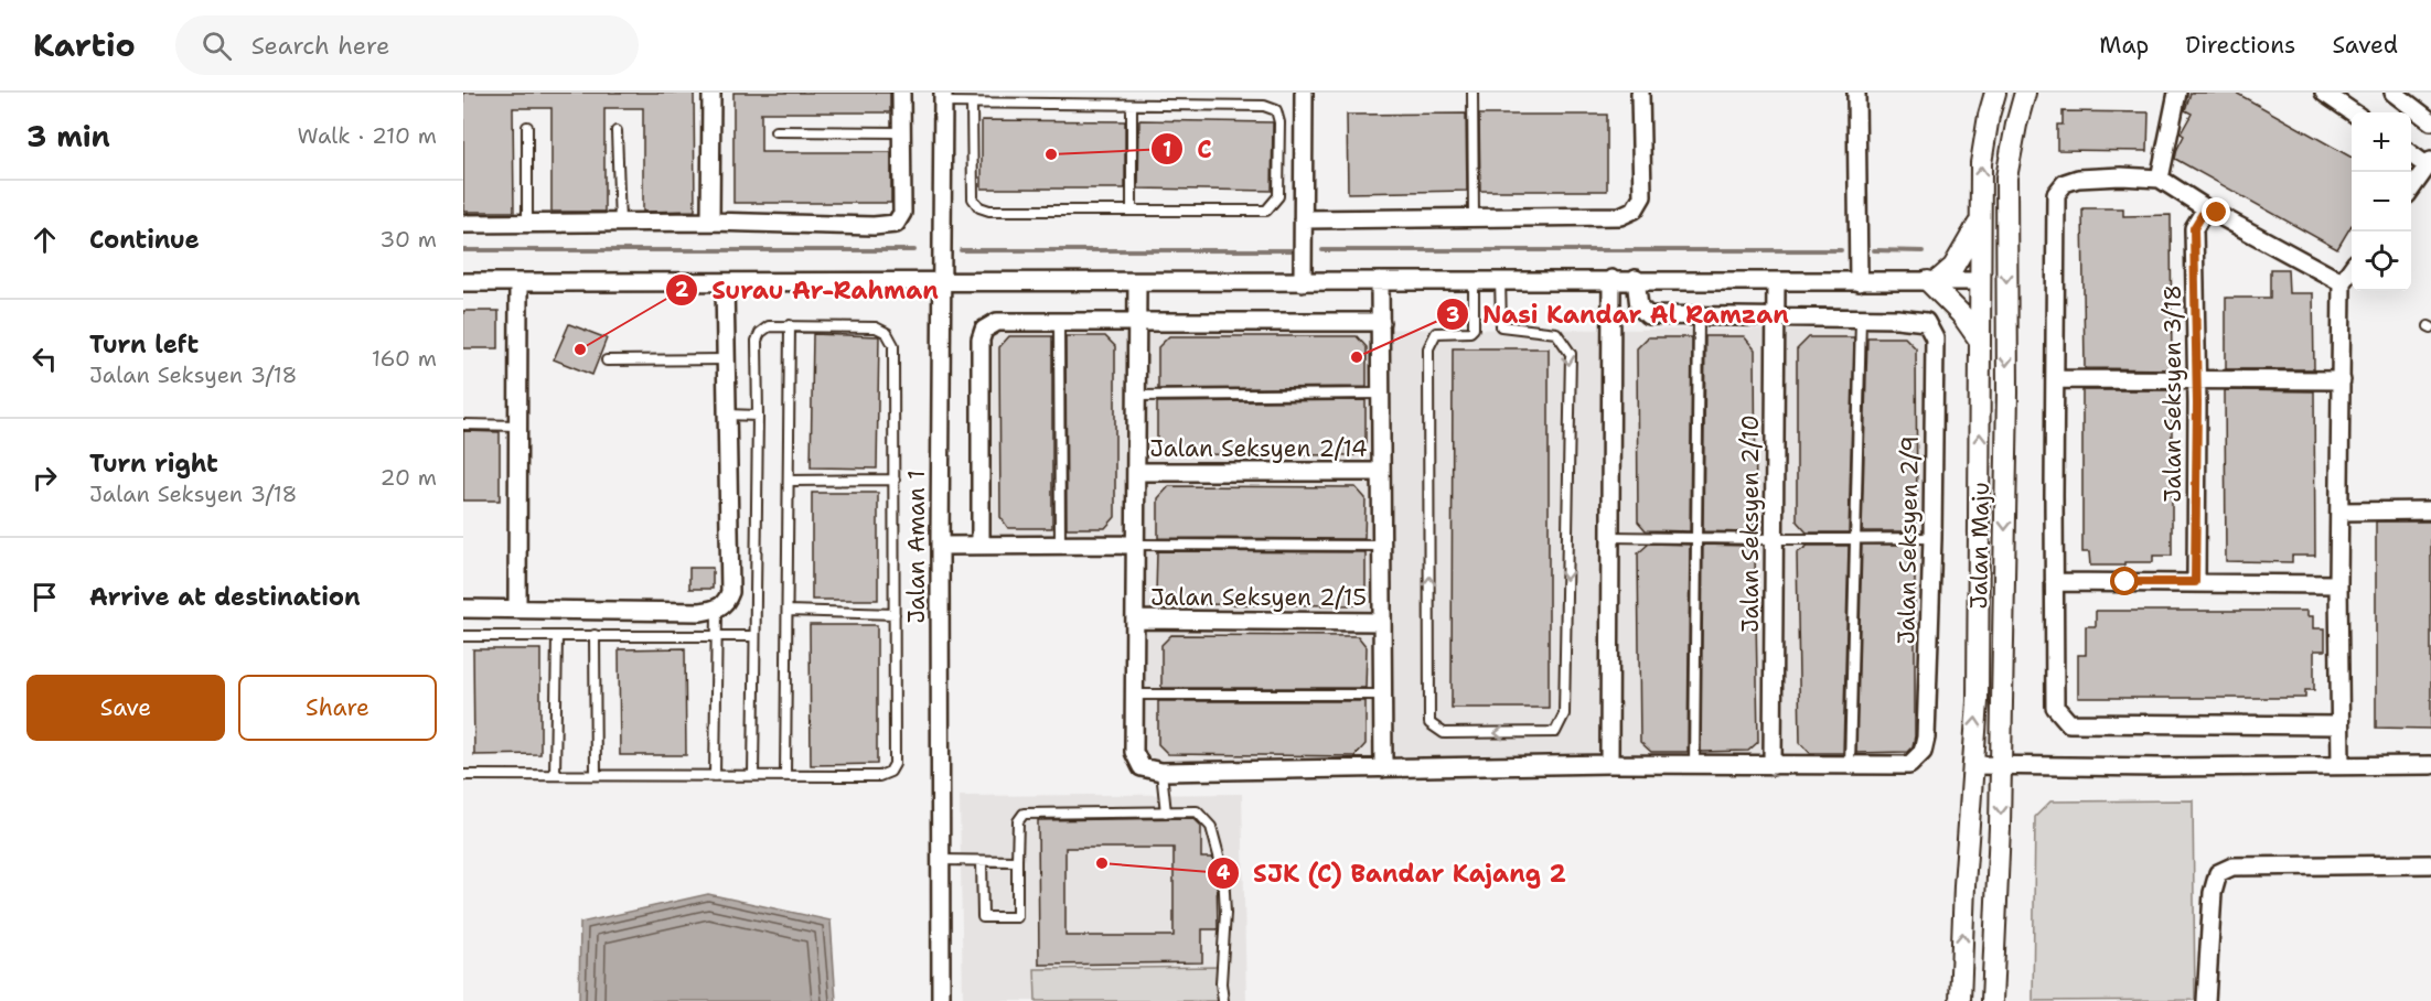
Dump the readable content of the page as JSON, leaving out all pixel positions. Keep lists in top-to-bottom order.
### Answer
{
  "streets": {
    "street": [
      "Jalan Seksyen 3/18",
      "Jalan Seksyen 2/14",
      "Jalan Seksyen 2/10",
      "Jalan Seksyen 2/9",
      "Jalan Maju",
      "Jalan Aman 1",
      "Jalan Seksyen 2/15"
    ]
  },
  "places": [
    "C",
    "Surau Ar-Rahman",
    "Nasi Kandar Al Ramzan",
    "SJK (C) Bandar Kajang 2"
  ],
  "page": {
    "header": "Kartio",
    "search": "Search here",
    "nav": ["Map", "Directions", "Saved"],
    "heading": ["3 min", "Walk · 210 m"],
    "map_buttons": ["+", "−"],
    "list": [
      ["Continue", "30 m"],
      ["Turn left", "Jalan Seksyen 3/18", "160 m"],
      ["Turn right", "Jalan Seksyen 3/18", "20 m"],
      "Arrive at destination"
    ],
    "buttons": ["Save", "Share"]
  }
}
